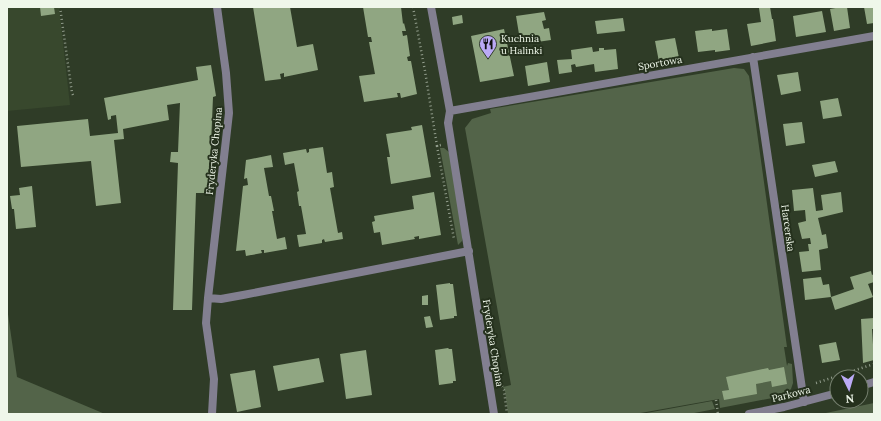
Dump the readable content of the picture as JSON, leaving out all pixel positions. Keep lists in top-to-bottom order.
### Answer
{
  "streets": {
    "street": [
      "Sportowa",
      "Fryderyka Chopina",
      "Harcerska",
      "Parkowa"
    ]
  },
  "crossings": [
    ["Sportowa", "Fryderyka Chopina"],
    ["Sportowa", "Harcerska"],
    ["Harcerska", "Parkowa"]
  ],
  "places": {
    "restaurant": ["Kuchnia u Halinki"]
  },
  "north": "bottom"
}
